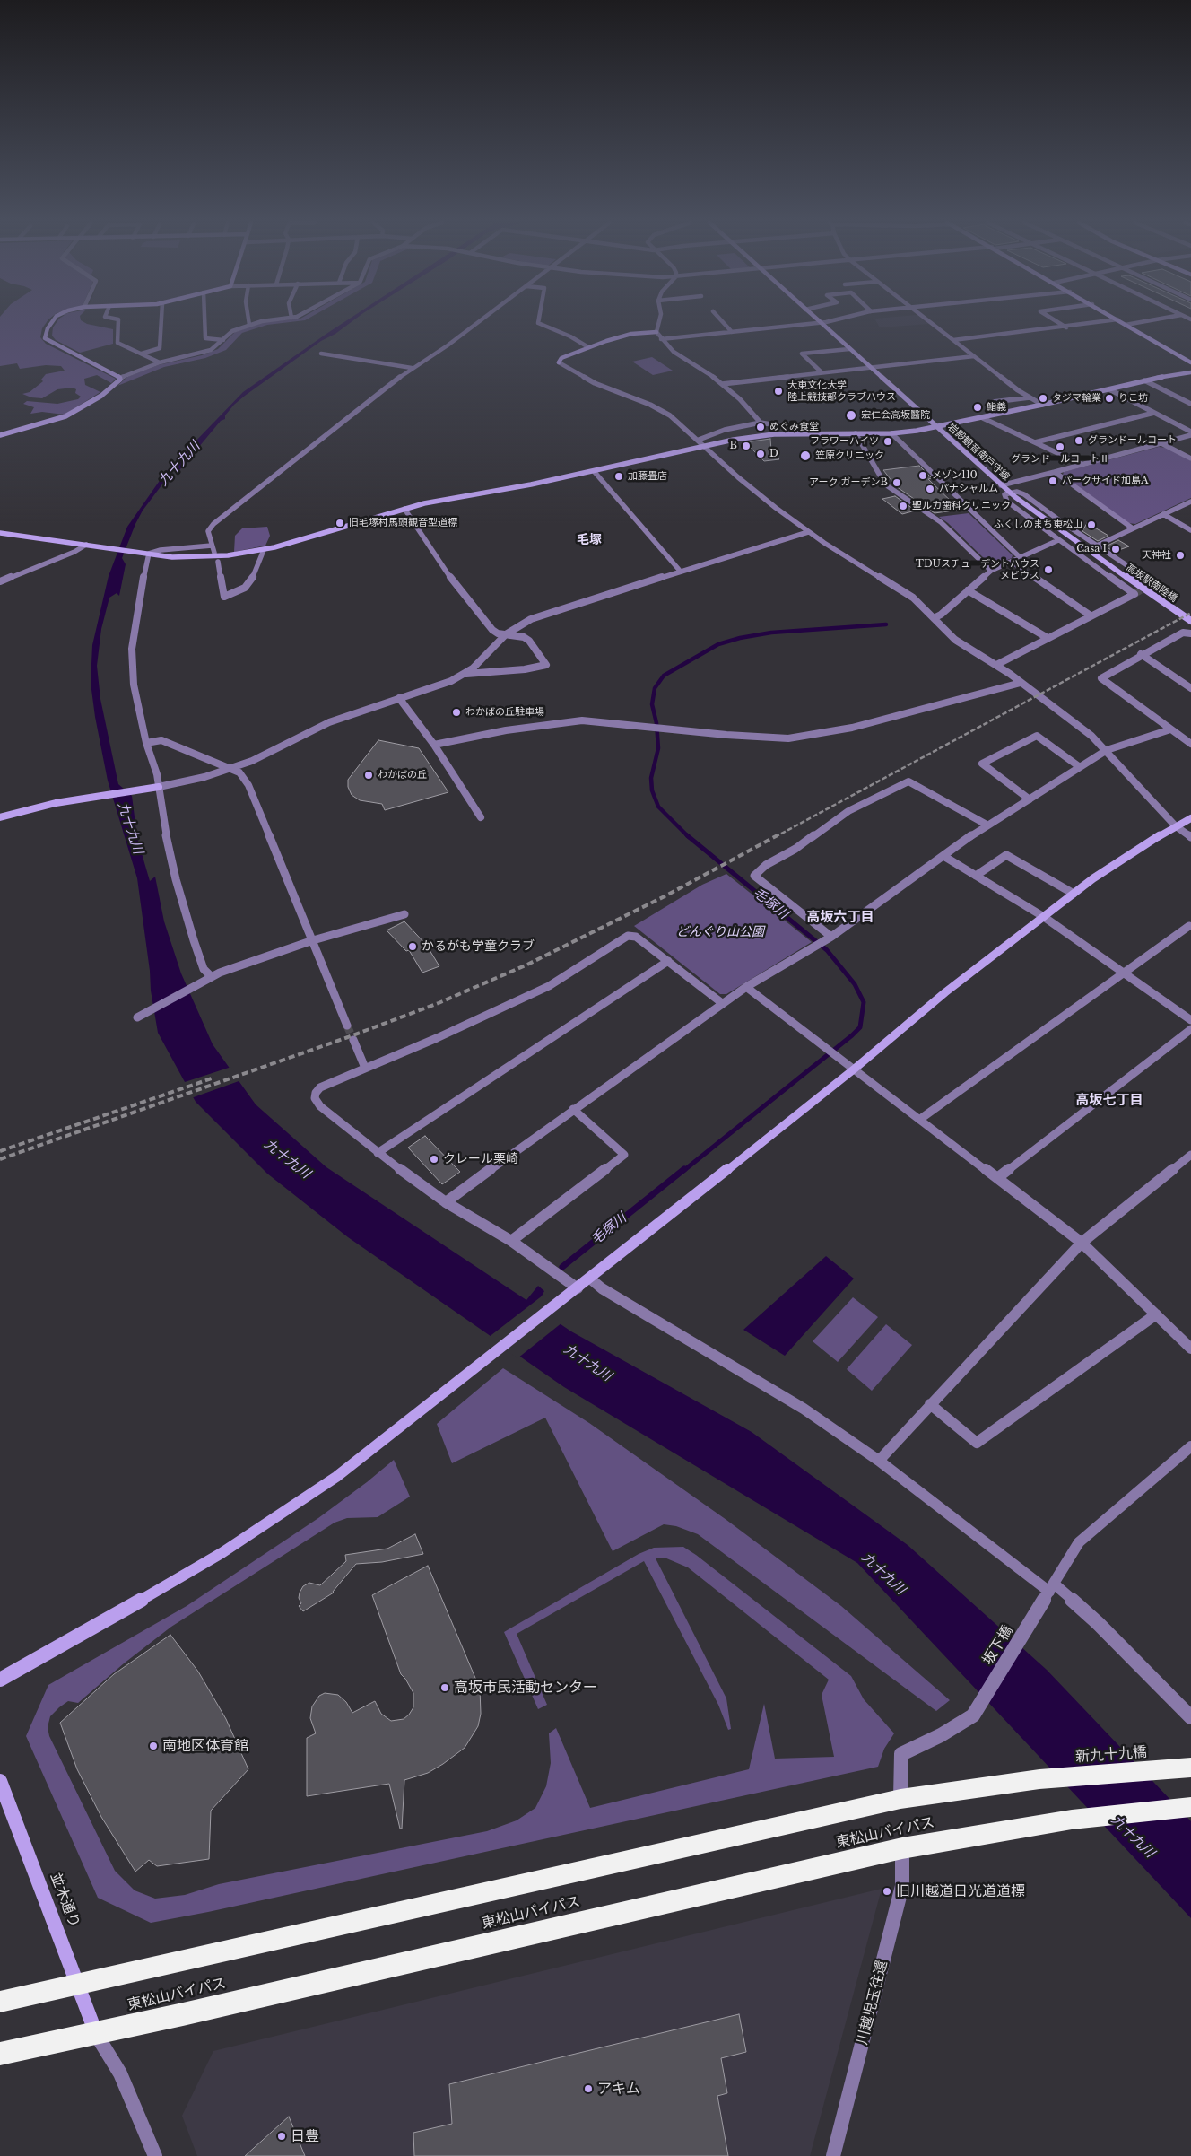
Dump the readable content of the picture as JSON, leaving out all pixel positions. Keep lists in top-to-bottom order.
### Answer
{
  "streets": {
    "highway": ["新九十九橋", "東松山バイパス"],
    "street": [
      "岩殿観音南戸守線",
      "高坂駅南陸橋",
      "坂下橋",
      "並木通り",
      "川越児玉往還"
    ]
  },
  "crossings": [
    ["岩殿観音南戸守線", "高坂駅南陸橋"],
    ["坂下橋", "新九十九橋"],
    ["東松山バイパス", "並木通り"],
    ["東松山バイパス", "川越児玉往還"]
  ],
  "districts": ["毛塚", "高坂六丁目", "高坂七丁目"],
  "water": ["九十九川", "毛塚川"],
  "parks": ["どんぐり山公園"],
  "places": [
    "大東文化大学 陸上競技部クラブハウス",
    "タジマ輪業",
    "りこ坊",
    "鮨義",
    "宏仁会高坂醫院",
    "めぐみ食堂",
    "グランドールコート",
    "フラワーハイツ",
    "B",
    "グランドールコートⅡ",
    "D",
    "笠原クリニック",
    "メゾン110",
    "加藤畳店",
    "パークサイド加島A",
    "アーク ガーデンB",
    "パナシャルム",
    "聖ルカ歯科クリニック",
    "旧毛塚村馬頭観音型道標",
    "ふくしのまち東松山",
    "Casa I",
    "天神社",
    "TDUスチューデントハウス メビウス",
    "わかばの丘駐車場",
    "わかばの丘",
    "かるがも学童クラブ",
    "クレール栗崎",
    "高坂市民活動センター",
    "南地区体育館",
    "旧川越道日光道道標",
    "アキム",
    "日豊"
  ]
}
